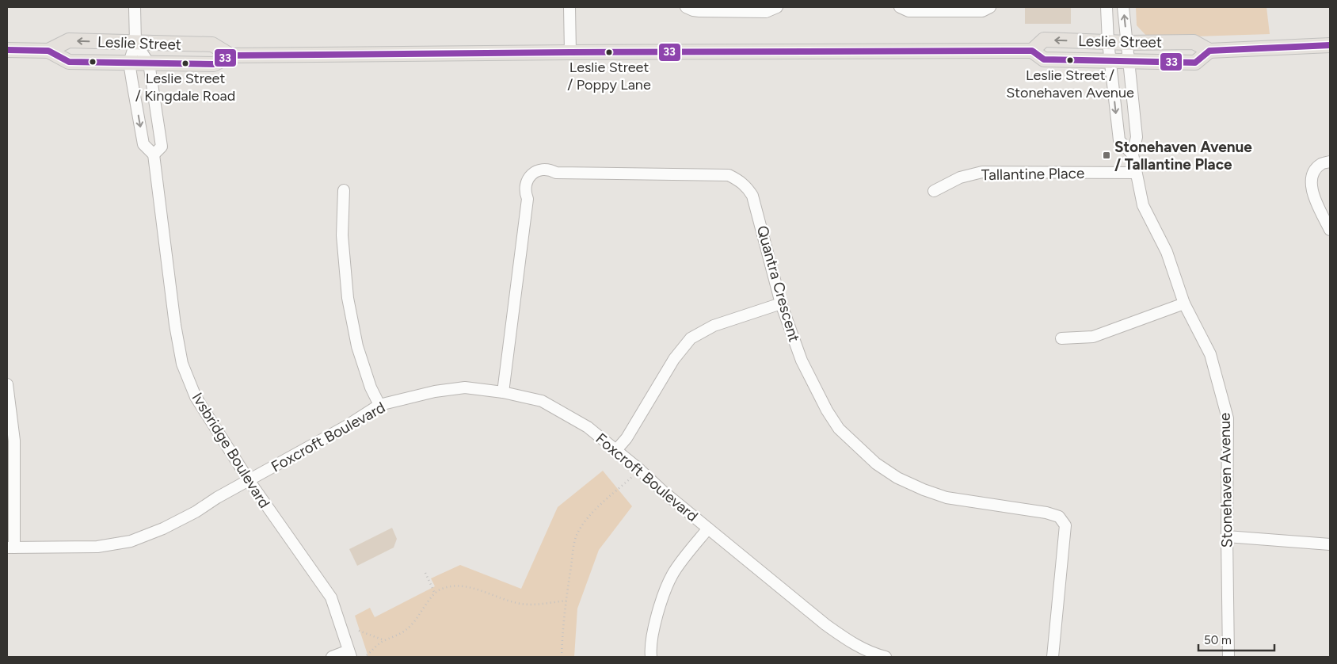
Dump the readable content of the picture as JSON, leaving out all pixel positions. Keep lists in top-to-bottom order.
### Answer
{
  "streets": {
    "main road": ["Leslie Street"],
    "street": [
      "Tallantine Place",
      "Quantra Crescent",
      "Foxcroft Boulevard",
      "Ivsbridge Boulevard",
      "Stonehaven Avenue"
    ]
  },
  "crossings": [
    ["Leslie Street", "Ivsbridge Boulevard"],
    ["Leslie Street", "Stonehaven Avenue"],
    ["Tallantine Place", "Stonehaven Avenue"],
    ["Quantra Crescent", "Foxcroft Boulevard"],
    ["Foxcroft Boulevard", "Ivsbridge Boulevard"]
  ],
  "places": {
    "other": ["Leslie Street / Poppy Lane", "Leslie Street / Stonehaven Avenue", "Leslie Street / Kingdale Road"],
    "transit": ["Stonehaven Avenue / Tallantine Place"]
  },
  "lines": ["transit line 33"],
  "scale_bar": "50 m"
}
